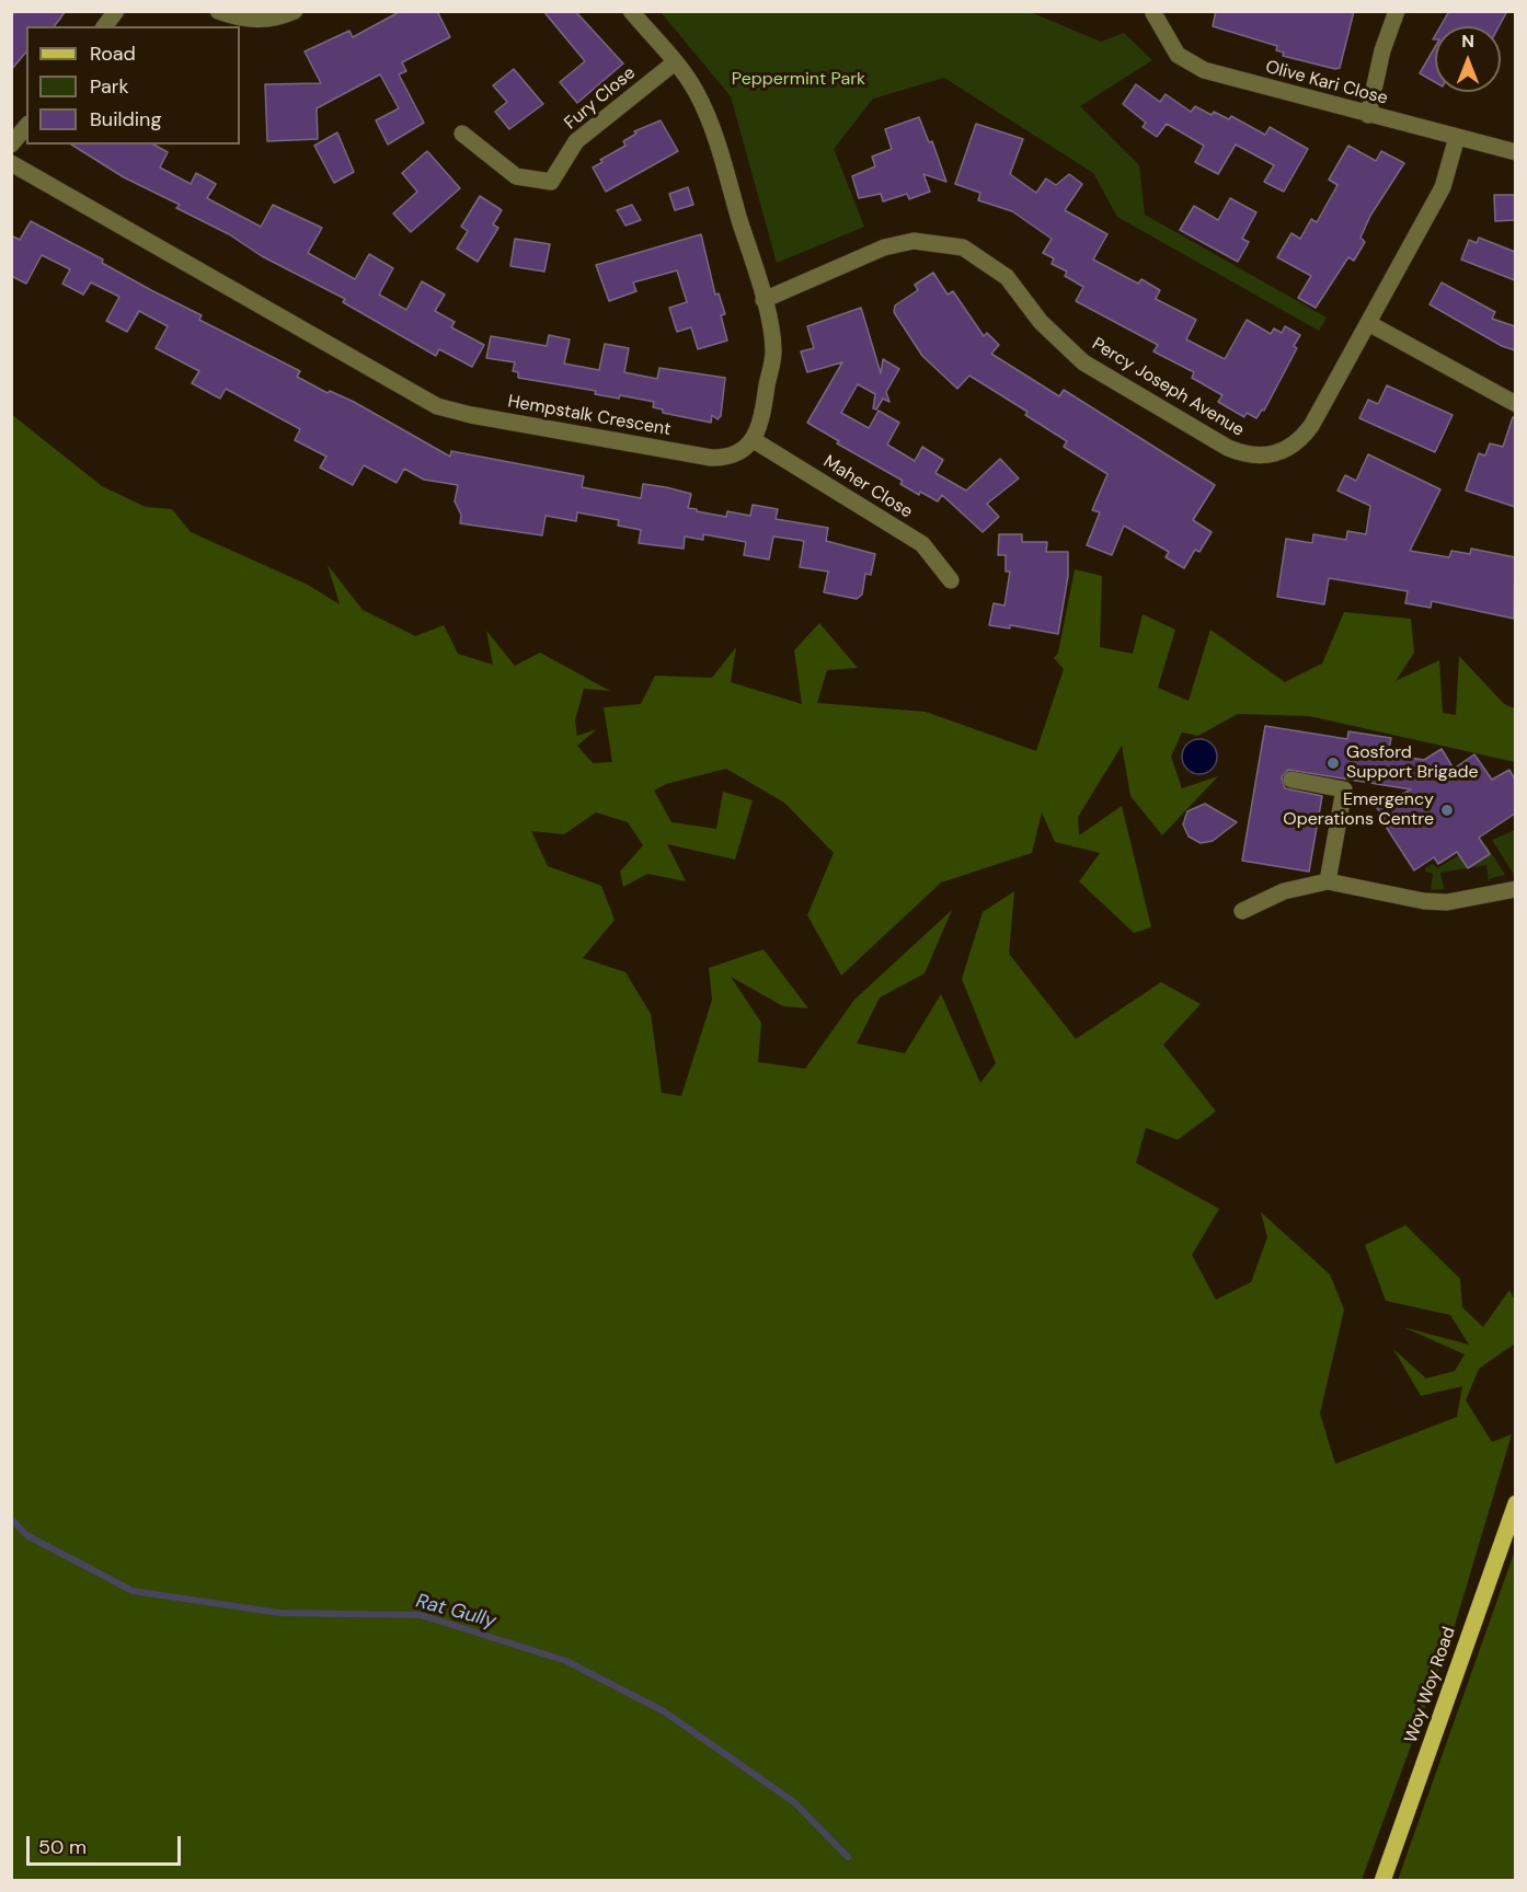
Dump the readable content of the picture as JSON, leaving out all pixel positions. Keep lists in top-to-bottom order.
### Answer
{
  "streets": {
    "main road": ["Woy Woy Road"],
    "street": [
      "Olive Kari Close",
      "Fury Close",
      "Percy Joseph Avenue",
      "Hempstalk Crescent",
      "Maher Close"
    ]
  },
  "crossings": [
    ["Olive Kari Close", "Percy Joseph Avenue"],
    ["Hempstalk Crescent", "Maher Close"]
  ],
  "water": ["Rat Gully"],
  "parks": ["Peppermint Park"],
  "places": ["Gosford Support Brigade", "Emergency Operations Centre"],
  "legend": ["Road", "Park", "Building"],
  "scale_bar": "50 m",
  "north": "top"
}
